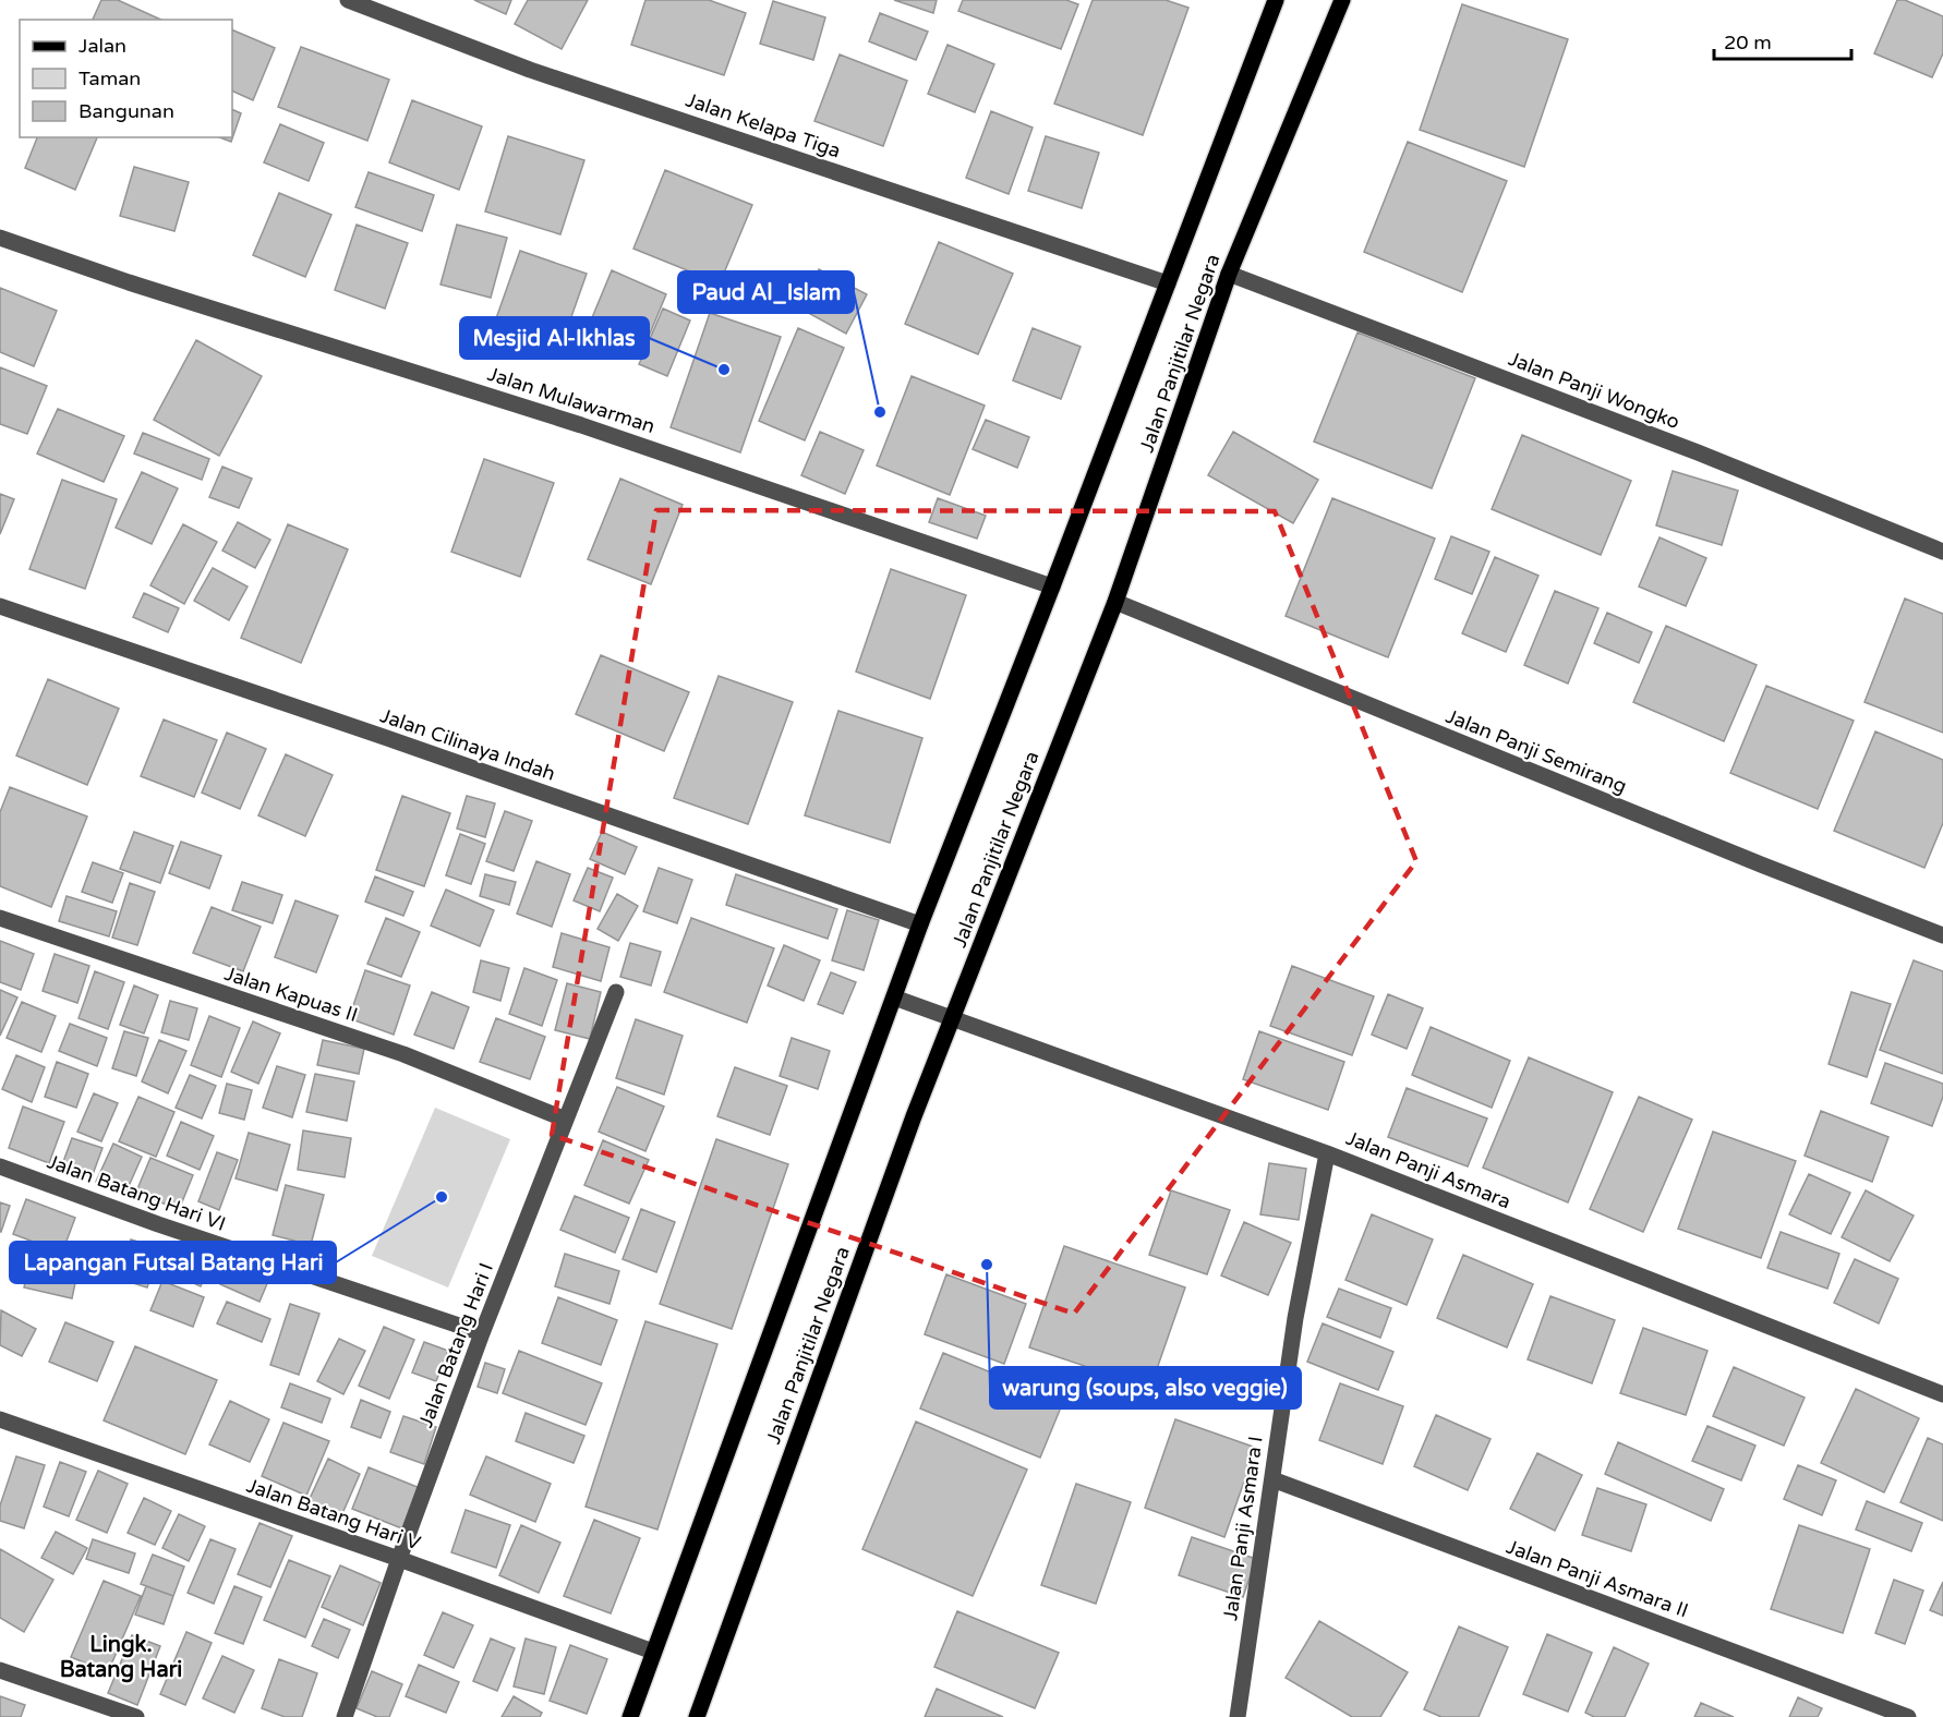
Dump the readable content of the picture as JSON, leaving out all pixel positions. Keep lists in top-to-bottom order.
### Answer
{
  "streets": {
    "main road": ["Jalan Panjitilar Negara"],
    "street": [
      "Jalan Kelapa Tiga",
      "Jalan Panji Wongko",
      "Jalan Mulawarman",
      "Jalan Cilinaya Indah",
      "Jalan Panji Semirang",
      "Jalan Kapuas II",
      "Jalan Panji Asmara",
      "Jalan Batang Hari VI",
      "Jalan Batang Hari I",
      "Jalan Batang Hari V",
      "Jalan Panji Asmara I",
      "Jalan Panji Asmara II"
    ]
  },
  "crossings": [
    ["Jalan Panjitilar Negara", "Jalan Panji Wongko"],
    ["Jalan Panjitilar Negara", "Jalan Panji Semirang"],
    ["Jalan Panjitilar Negara", "Jalan Panji Asmara"],
    ["Jalan Kapuas II", "Jalan Batang Hari I"],
    ["Jalan Panji Asmara", "Jalan Panji Asmara I"],
    ["Jalan Batang Hari VI", "Jalan Batang Hari I"],
    ["Jalan Batang Hari I", "Jalan Batang Hari V"],
    ["Jalan Panji Asmara I", "Jalan Panji Asmara II"]
  ],
  "districts": ["Lingk. Batang Hari"],
  "places": [
    "Mesjid Al-Ikhlas",
    "Paud Al_Islam",
    "Lapangan Futsal Batang Hari",
    "warung (soups, also veggie)"
  ],
  "legend": ["Jalan", "Taman", "Bangunan"],
  "scale_bar": "20 m"
}
